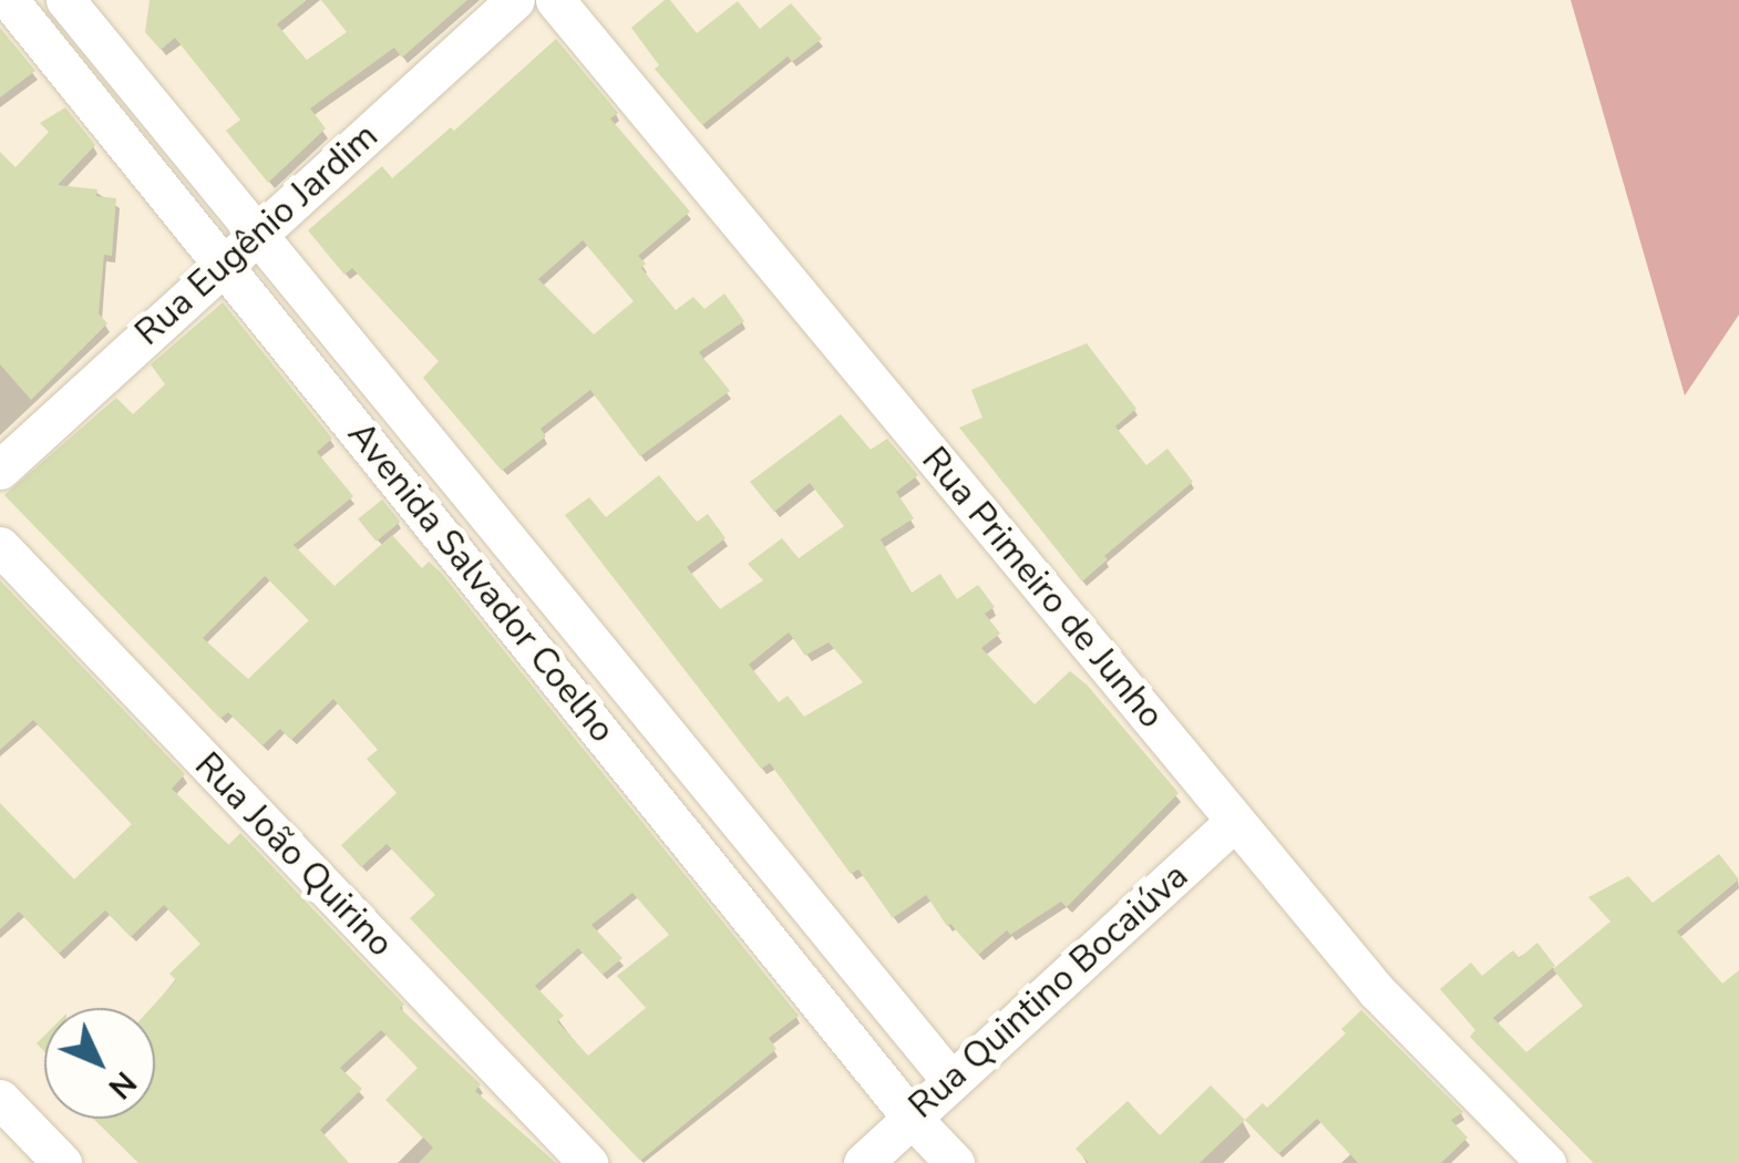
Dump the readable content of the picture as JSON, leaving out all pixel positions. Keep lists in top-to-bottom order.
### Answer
{
  "streets": {
    "street": [
      "Rua Eugênio Jardim",
      "Avenida Salvador Coelho",
      "Rua Primeiro de Junho",
      "Rua João Quirino",
      "Rua Quintino Bocaiúva"
    ]
  },
  "crossings": [
    ["Rua Eugênio Jardim", "Avenida Salvador Coelho"],
    ["Avenida Salvador Coelho", "Rua Quintino Bocaiúva"],
    ["Rua Primeiro de Junho", "Rua Quintino Bocaiúva"]
  ],
  "north": "bottom right"
}
